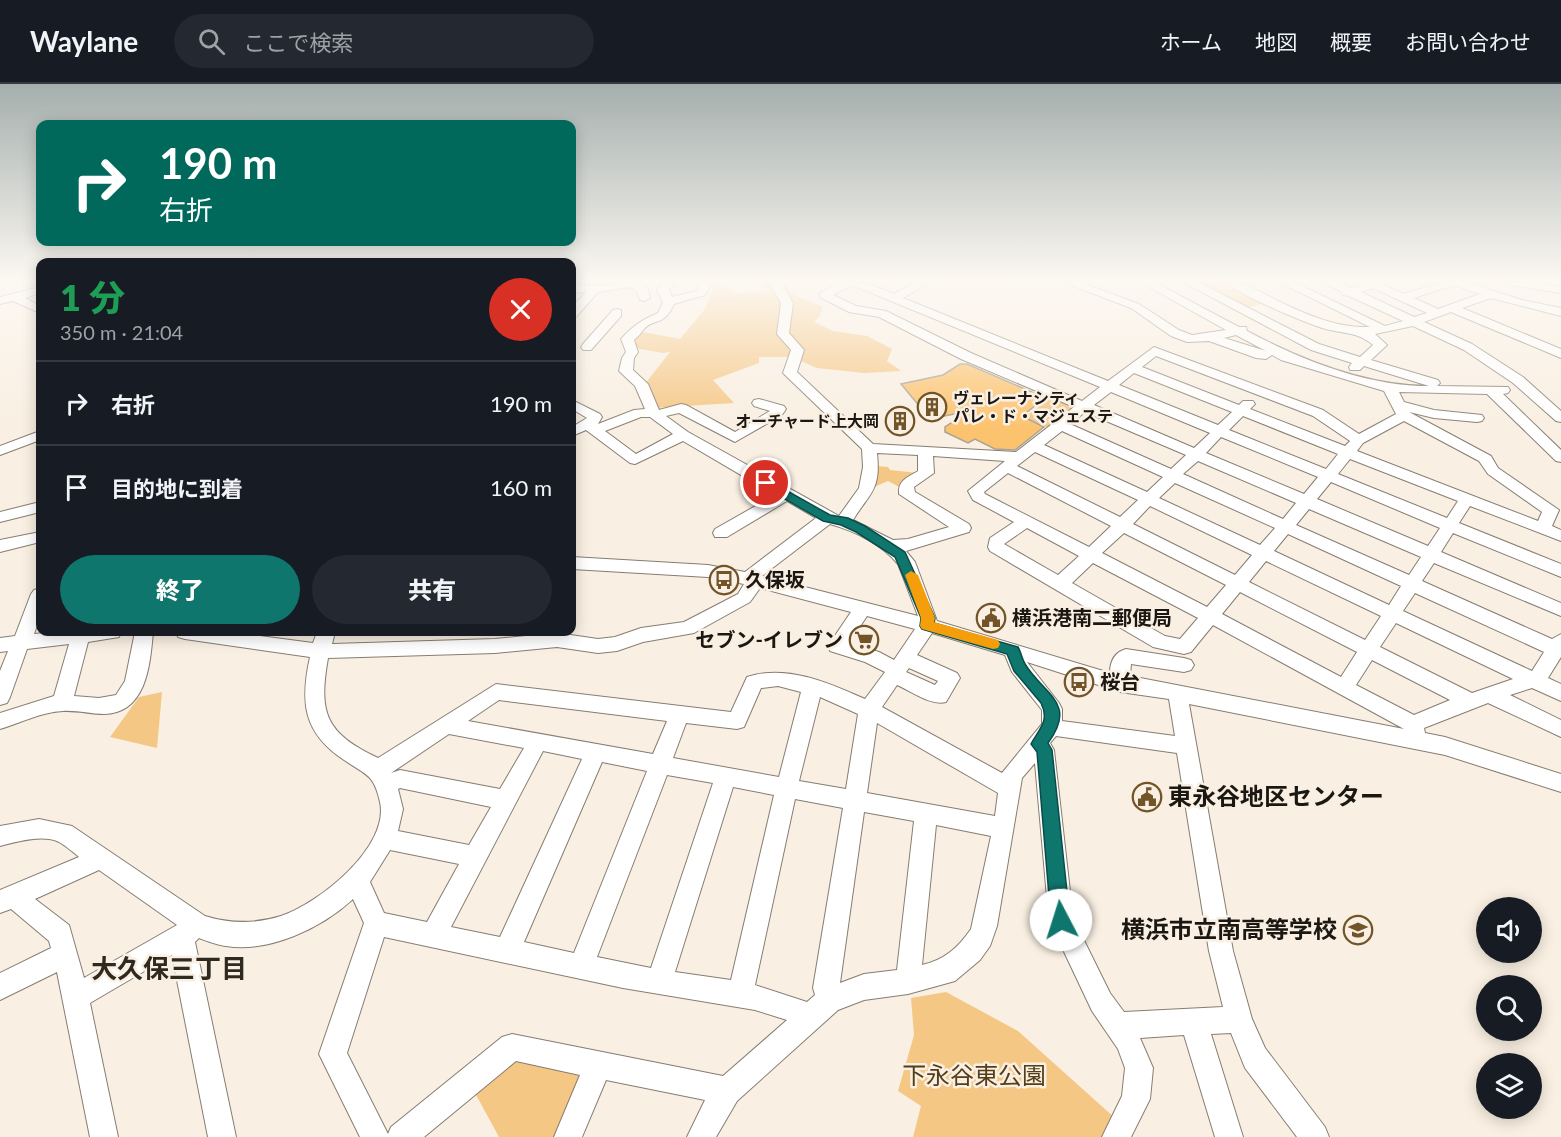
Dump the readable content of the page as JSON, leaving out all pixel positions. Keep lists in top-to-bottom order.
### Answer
{
  "districts": ["大久保三丁目"],
  "parks": ["下永谷東公園"],
  "places": {
    "building": ["ヴェレーナシティ パレ・ド・マジェステ", "オーチャード上大岡"],
    "bus stop": ["久保坂", "桜台"],
    "public building": ["横浜港南二郵便局", "東永谷地区センター"],
    "supermarket": ["セブン-イレブン"],
    "school or university": ["横浜市立南高等学校"]
  },
  "page": {
    "header": "Waylane",
    "search": "ここで検索",
    "nav": [
      "ホーム",
      "地図",
      "概要",
      "お問い合わせ"
    ],
    "turn": ["190 m", "右折"],
    "heading": ["1 分", "350 m · 21:04"],
    "list": [
      {
        "name": "右折",
        "value": "190 m"
      },
      {
        "name": "目的地に到着",
        "value": "160 m"
      }
    ],
    "buttons": ["終了", "共有"]
  }
}
